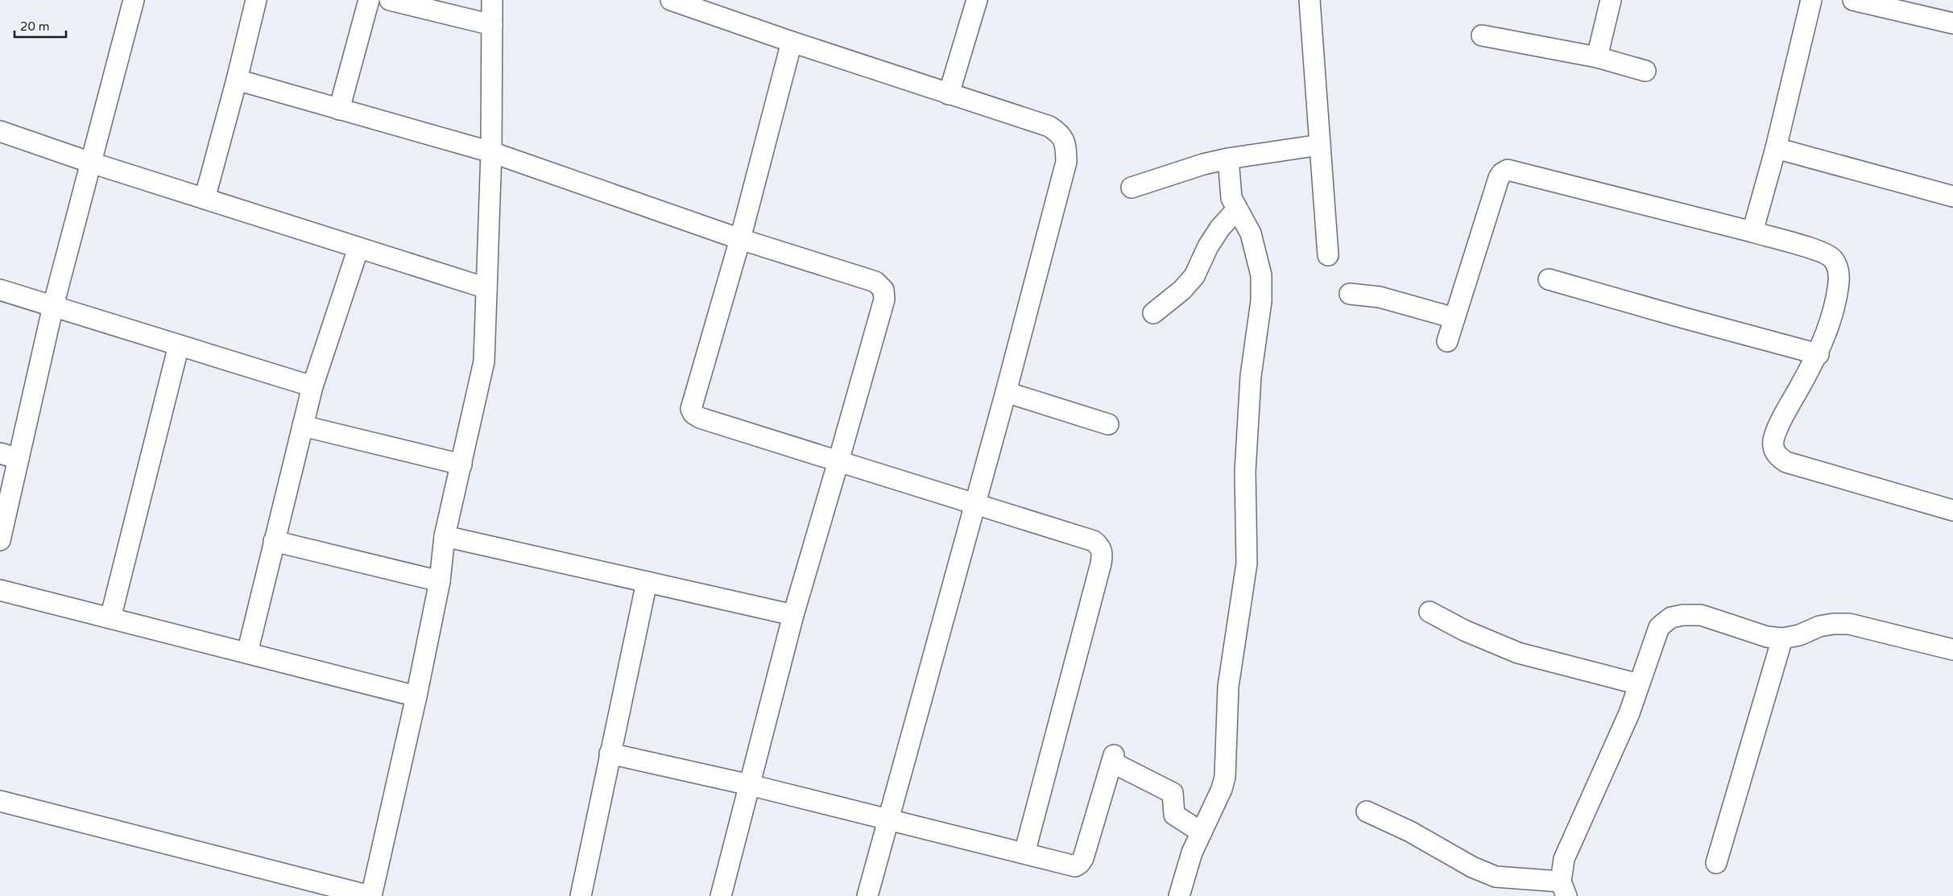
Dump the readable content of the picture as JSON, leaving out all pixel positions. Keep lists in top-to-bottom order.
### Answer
{
  "scale_bar": "20 m"
}
